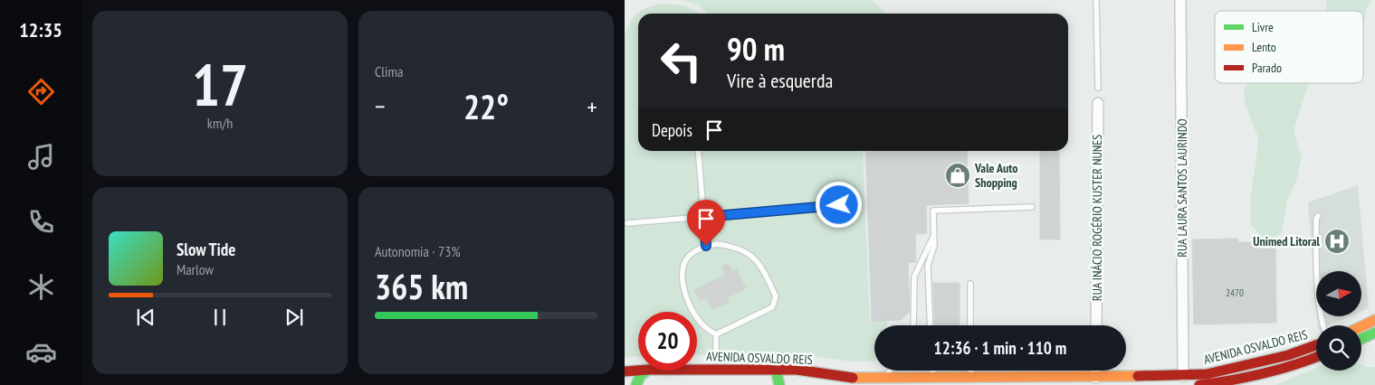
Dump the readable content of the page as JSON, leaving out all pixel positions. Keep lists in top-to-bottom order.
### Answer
{
  "streets": {
    "main road": ["AVENIDA OSVALDO REIS"],
    "street": ["RUA LAURA SANTOS LAURINDO", "RUA INÁCIO ROGÉRIO KUSTER NUNES"]
  },
  "crossings": [
    ["RUA LAURA SANTOS LAURINDO", "AVENIDA OSVALDO REIS"]
  ],
  "places": {
    "shop": ["Vale Auto Shopping"],
    "hospital": ["Unimed Litoral"]
  },
  "house_numbers": ["2470"],
  "legend": ["Livre", "Lento", "Parado"],
  "north": "right",
  "page": {
    "tabs": "12:35",
    "tile": [
      ["17", "km/h"],
      "Clima",
      ["Autonomia · 73%", "365 km"]
    ],
    "turn": ["90 m", "Vire à esquerda"],
    "heat": ["−", "22°", "+"],
    "then": "Depois",
    "song": ["Slow Tide", "Marlow"],
    "limit": "20",
    "trip": "12:36 · 1 min · 110 m"
  }
}
